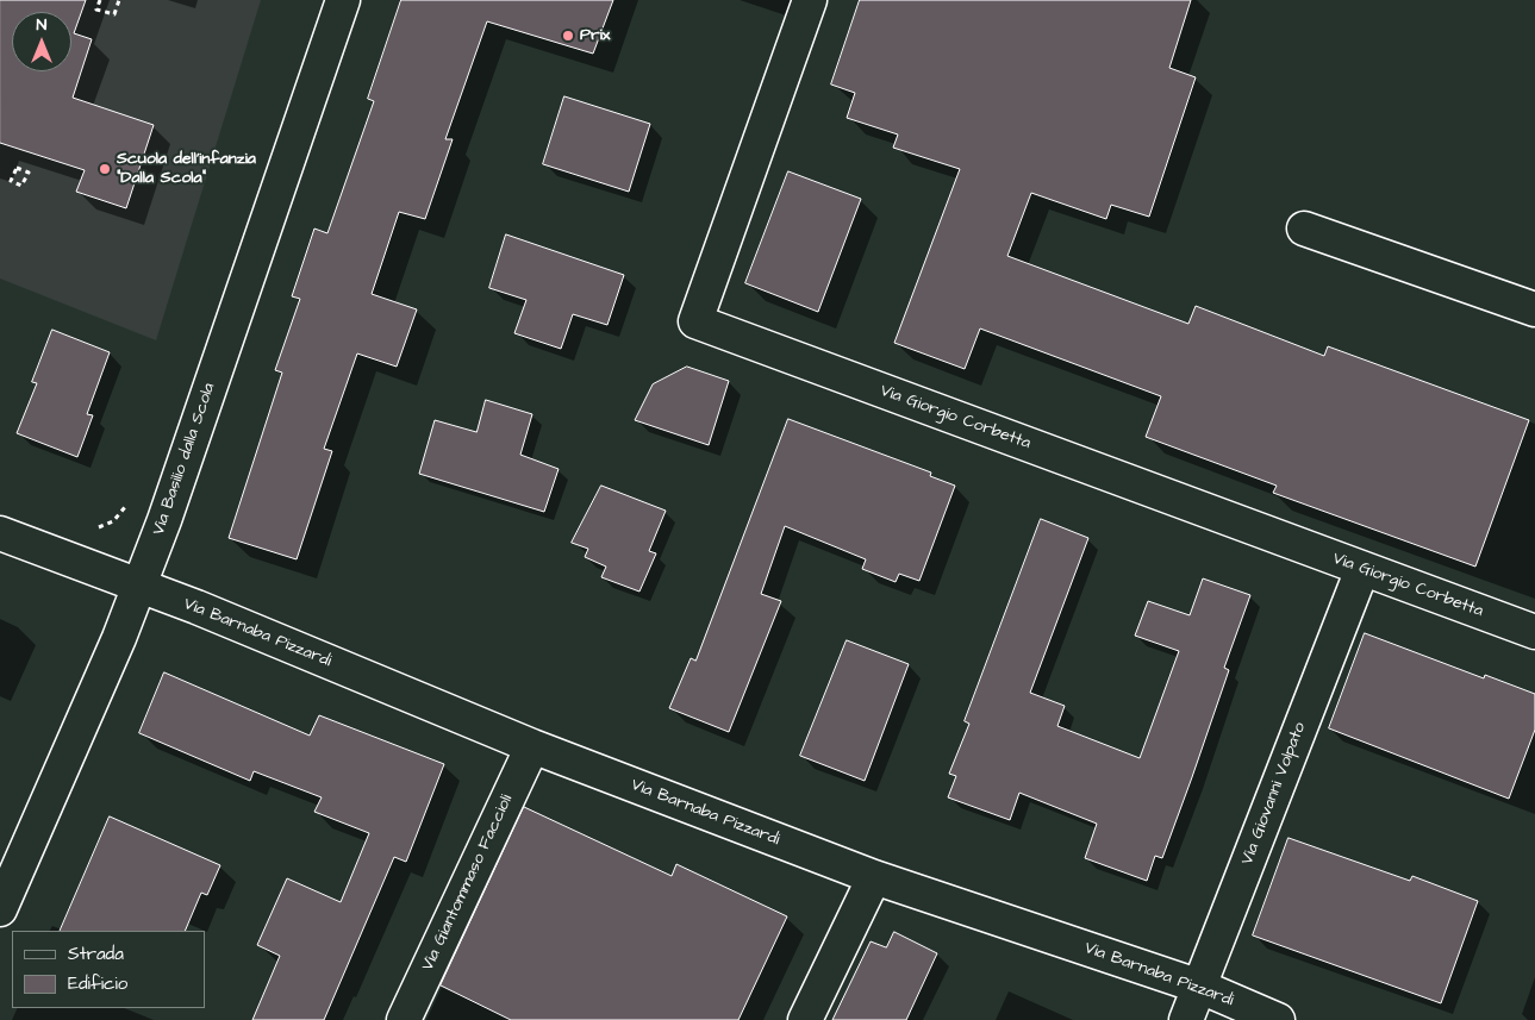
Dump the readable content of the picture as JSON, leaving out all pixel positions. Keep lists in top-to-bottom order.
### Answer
{
  "streets": {
    "street": [
      "Via Giorgio Corbetta",
      "Via Basilio dalla Scola",
      "Via Barnaba Pizzardi",
      "Via Giovanni Volpato",
      "Via Giantommaso Faccioli"
    ]
  },
  "crossings": [
    ["Via Giorgio Corbetta", "Via Giovanni Volpato"],
    ["Via Basilio dalla Scola", "Via Barnaba Pizzardi"],
    ["Via Barnaba Pizzardi", "Via Giovanni Volpato"],
    ["Via Barnaba Pizzardi", "Via Giantommaso Faccioli"]
  ],
  "places": ["Prix", "Scuola dell'infanzia \"Dalla Scola\""],
  "legend": ["Strada", "Edificio"],
  "north": "top"
}
